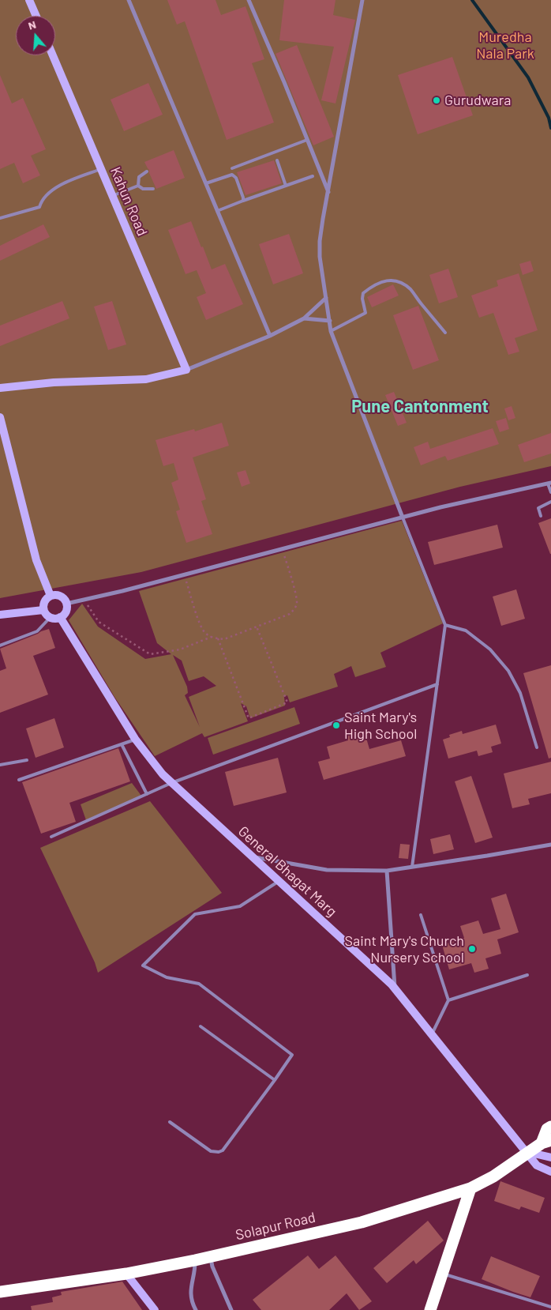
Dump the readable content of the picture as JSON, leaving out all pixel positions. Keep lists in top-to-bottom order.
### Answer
{
  "streets": {
    "highway": ["Solapur Road"],
    "street": ["Kahun Road", "General Bhagat Marg"]
  },
  "crossings": [
    ["General Bhagat Marg", "Solapur Road"]
  ],
  "districts": ["Pune Cantonment"],
  "parks": ["Muredha Nala Park"],
  "places": ["Gurudwara", "Saint Mary's High School", "Saint Mary's Church Nursery School"],
  "north": "top"
}
